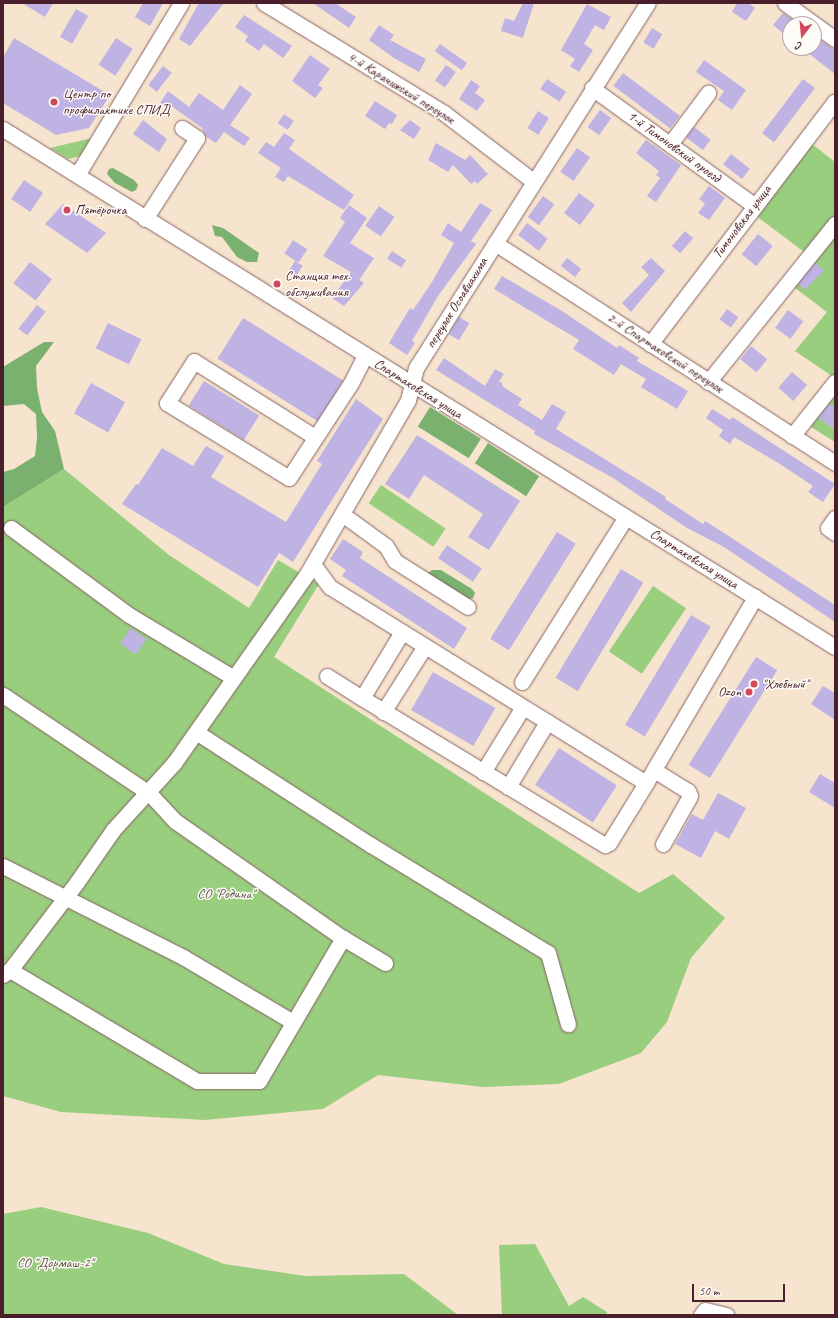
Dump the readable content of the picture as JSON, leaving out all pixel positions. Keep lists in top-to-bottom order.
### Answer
{
  "streets": {
    "street": [
      "4-й Карачижский переулок",
      "1-й Тимоновский проезд",
      "Тимоновская улица",
      "переулок Осоавиахима",
      "2-й Спартаковский переулок",
      "Спартаковская улица"
    ]
  },
  "crossings": [
    ["4-й Карачижский переулок", "переулок Осоавиахима"],
    ["1-й Тимоновский проезд", "Тимоновская улица"],
    ["1-й Тимоновский проезд", "переулок Осоавиахима"],
    ["Тимоновская улица", "2-й Спартаковский переулок"],
    ["переулок Осоавиахима", "2-й Спартаковский переулок"],
    ["переулок Осоавиахима", "Спартаковская улица"]
  ],
  "parks": ["СО \"Родина\"", "СО \"Дормаш-2\""],
  "places": [
    "Центр по профилактике СПИД",
    "Пятёрочка",
    "Станция тех. обслуживания",
    "\"Хлебный\"",
    "Ozon"
  ],
  "scale_bar": "50 m",
  "north": "bottom"
}
